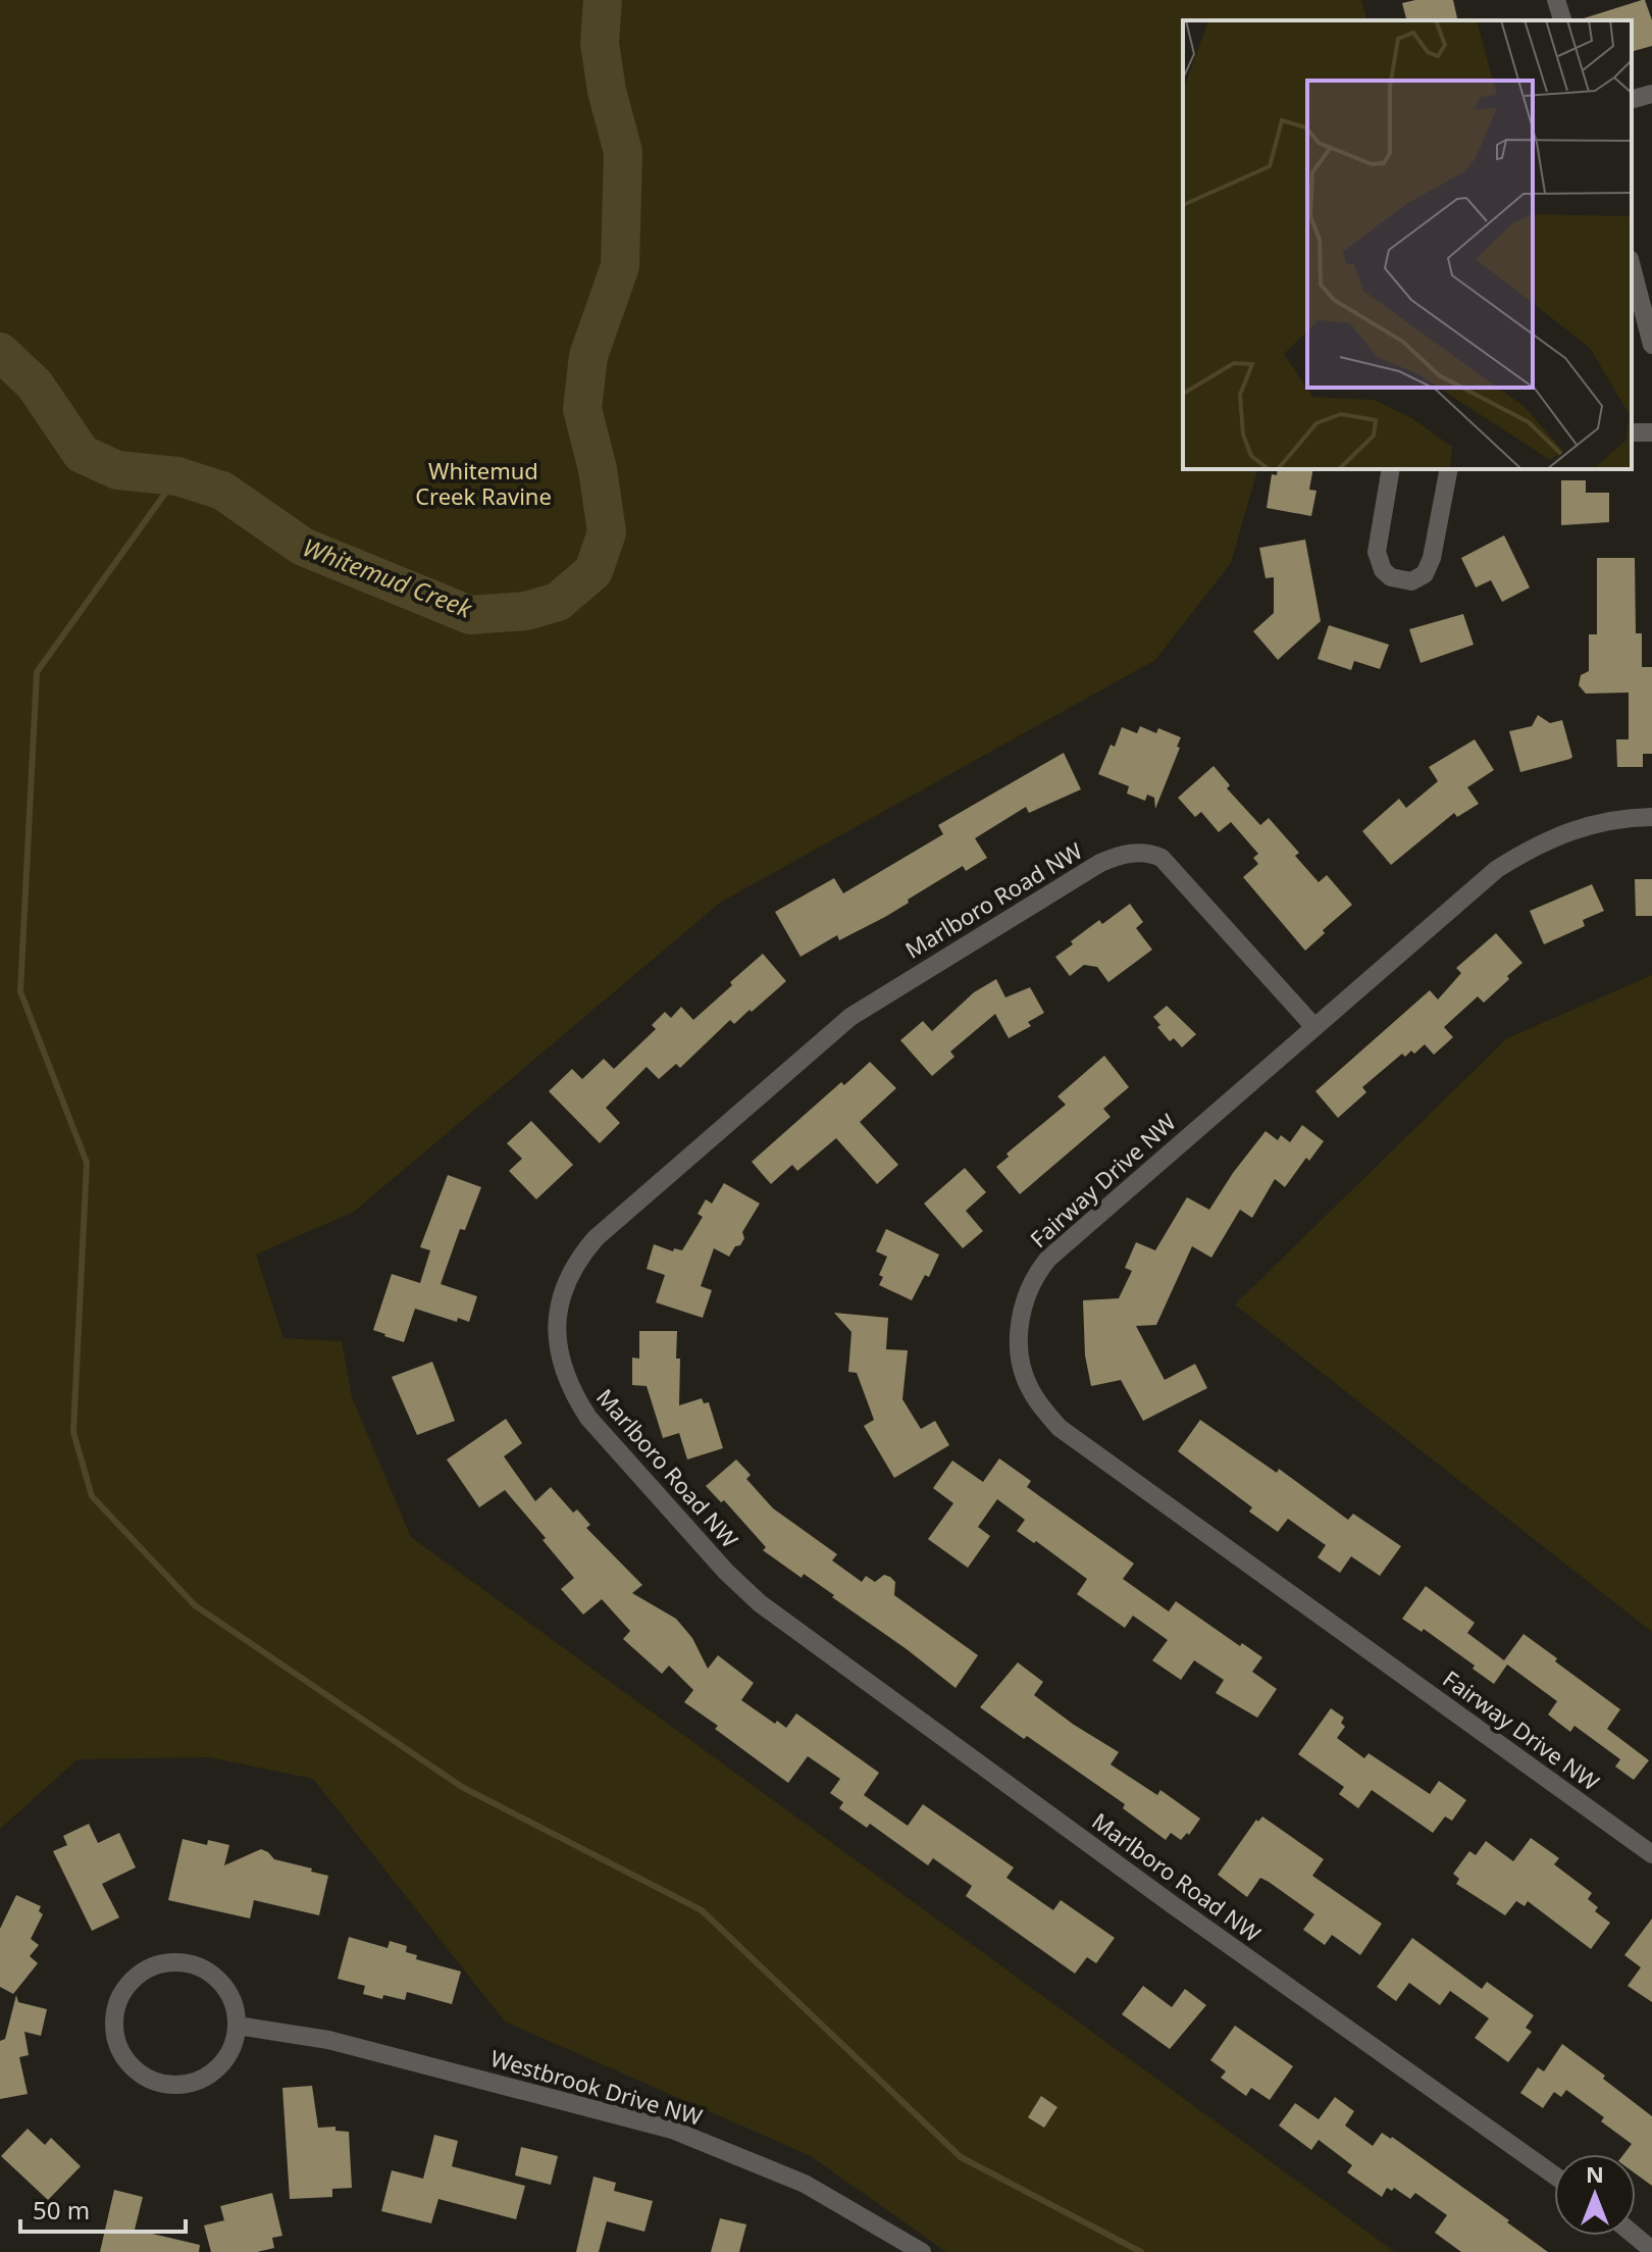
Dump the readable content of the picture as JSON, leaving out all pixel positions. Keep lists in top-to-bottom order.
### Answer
{
  "streets": {
    "street": ["Marlboro Road NW", "Fairway Drive NW", "Westbrook Drive NW"]
  },
  "crossings": [
    ["Marlboro Road NW", "Fairway Drive NW"]
  ],
  "water": ["Whitemud Creek"],
  "parks": ["Whitemud Creek Ravine"],
  "scale_bar": "50 m",
  "north": "top"
}
